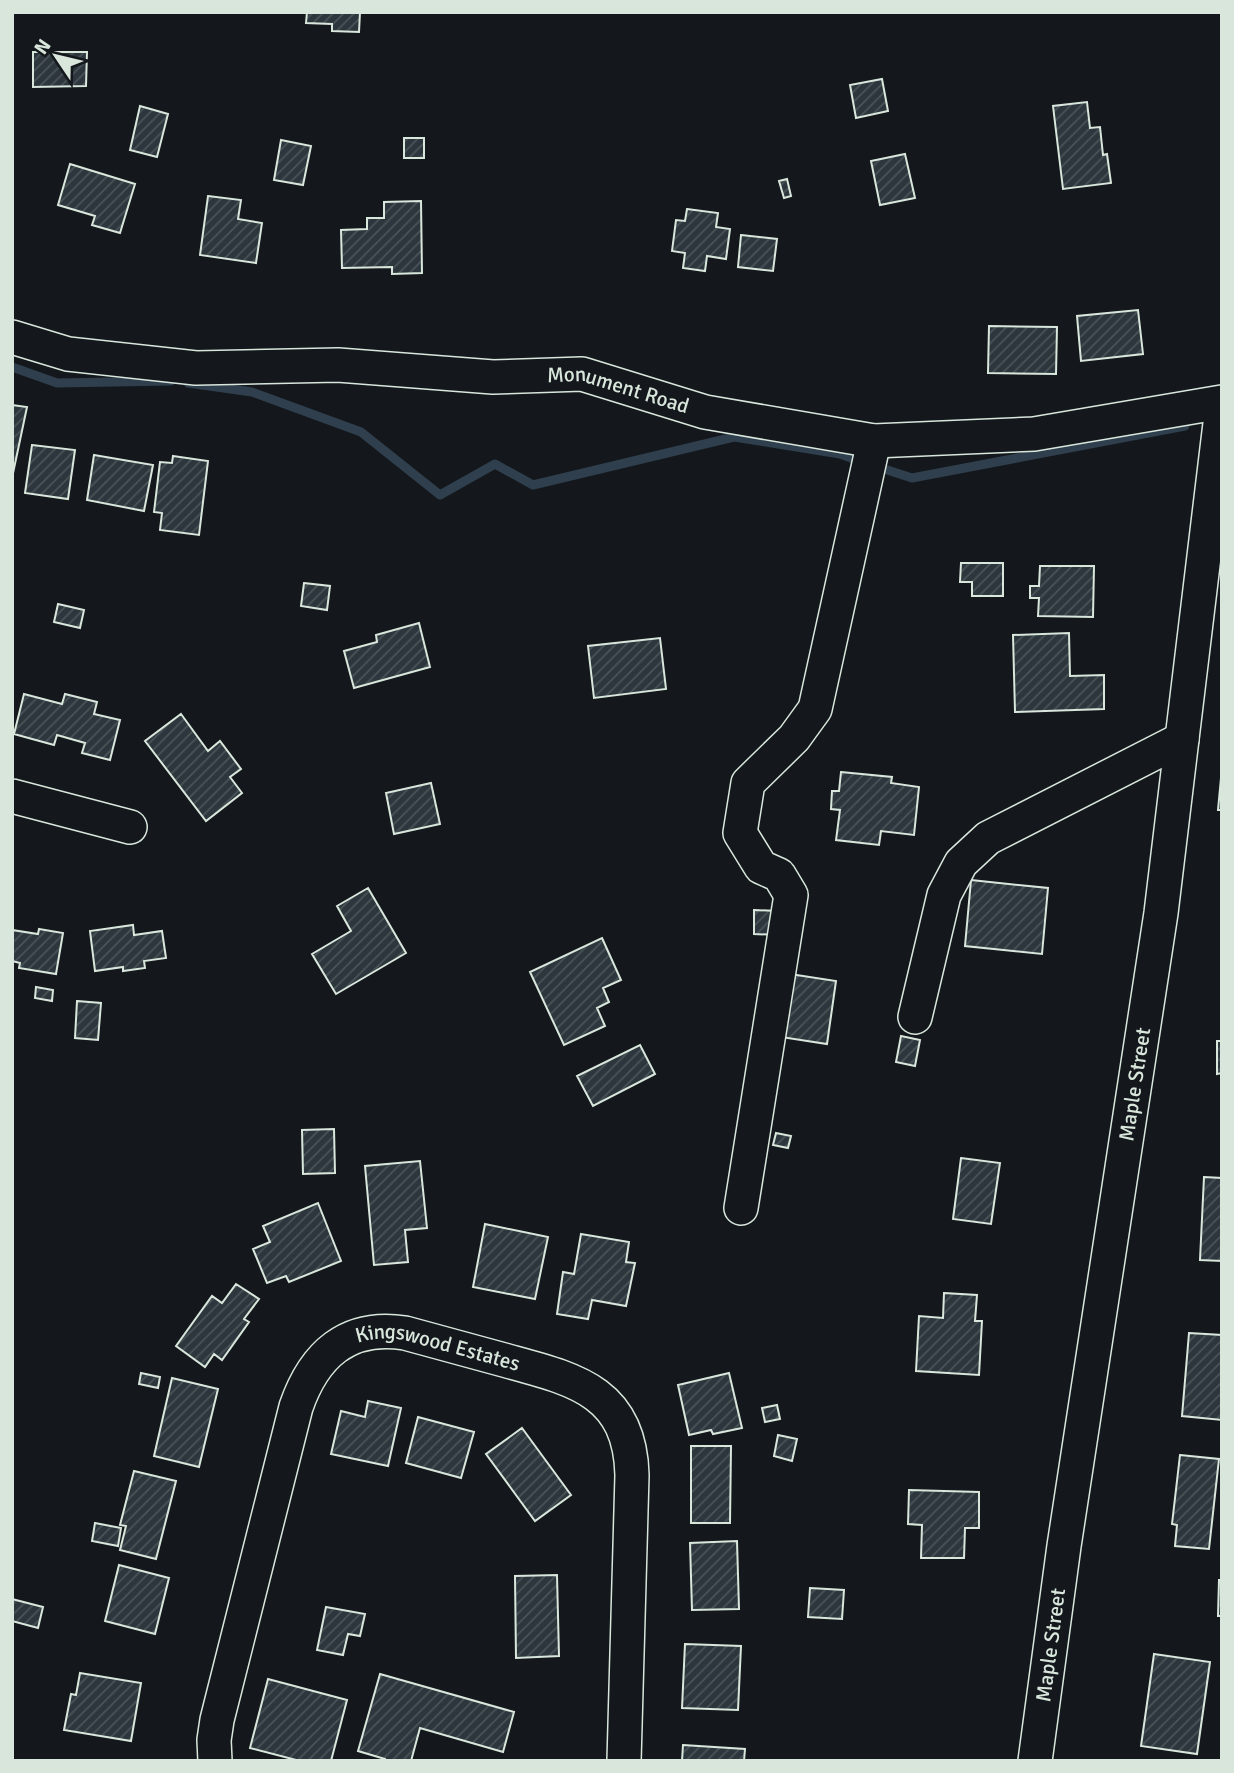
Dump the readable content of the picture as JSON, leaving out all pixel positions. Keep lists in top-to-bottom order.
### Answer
{
  "streets": {
    "street": ["Monument Road", "Maple Street", "Kingswood Estates"]
  },
  "crossings": [
    ["Monument Road", "Maple Street"]
  ],
  "north": "top left"
}
